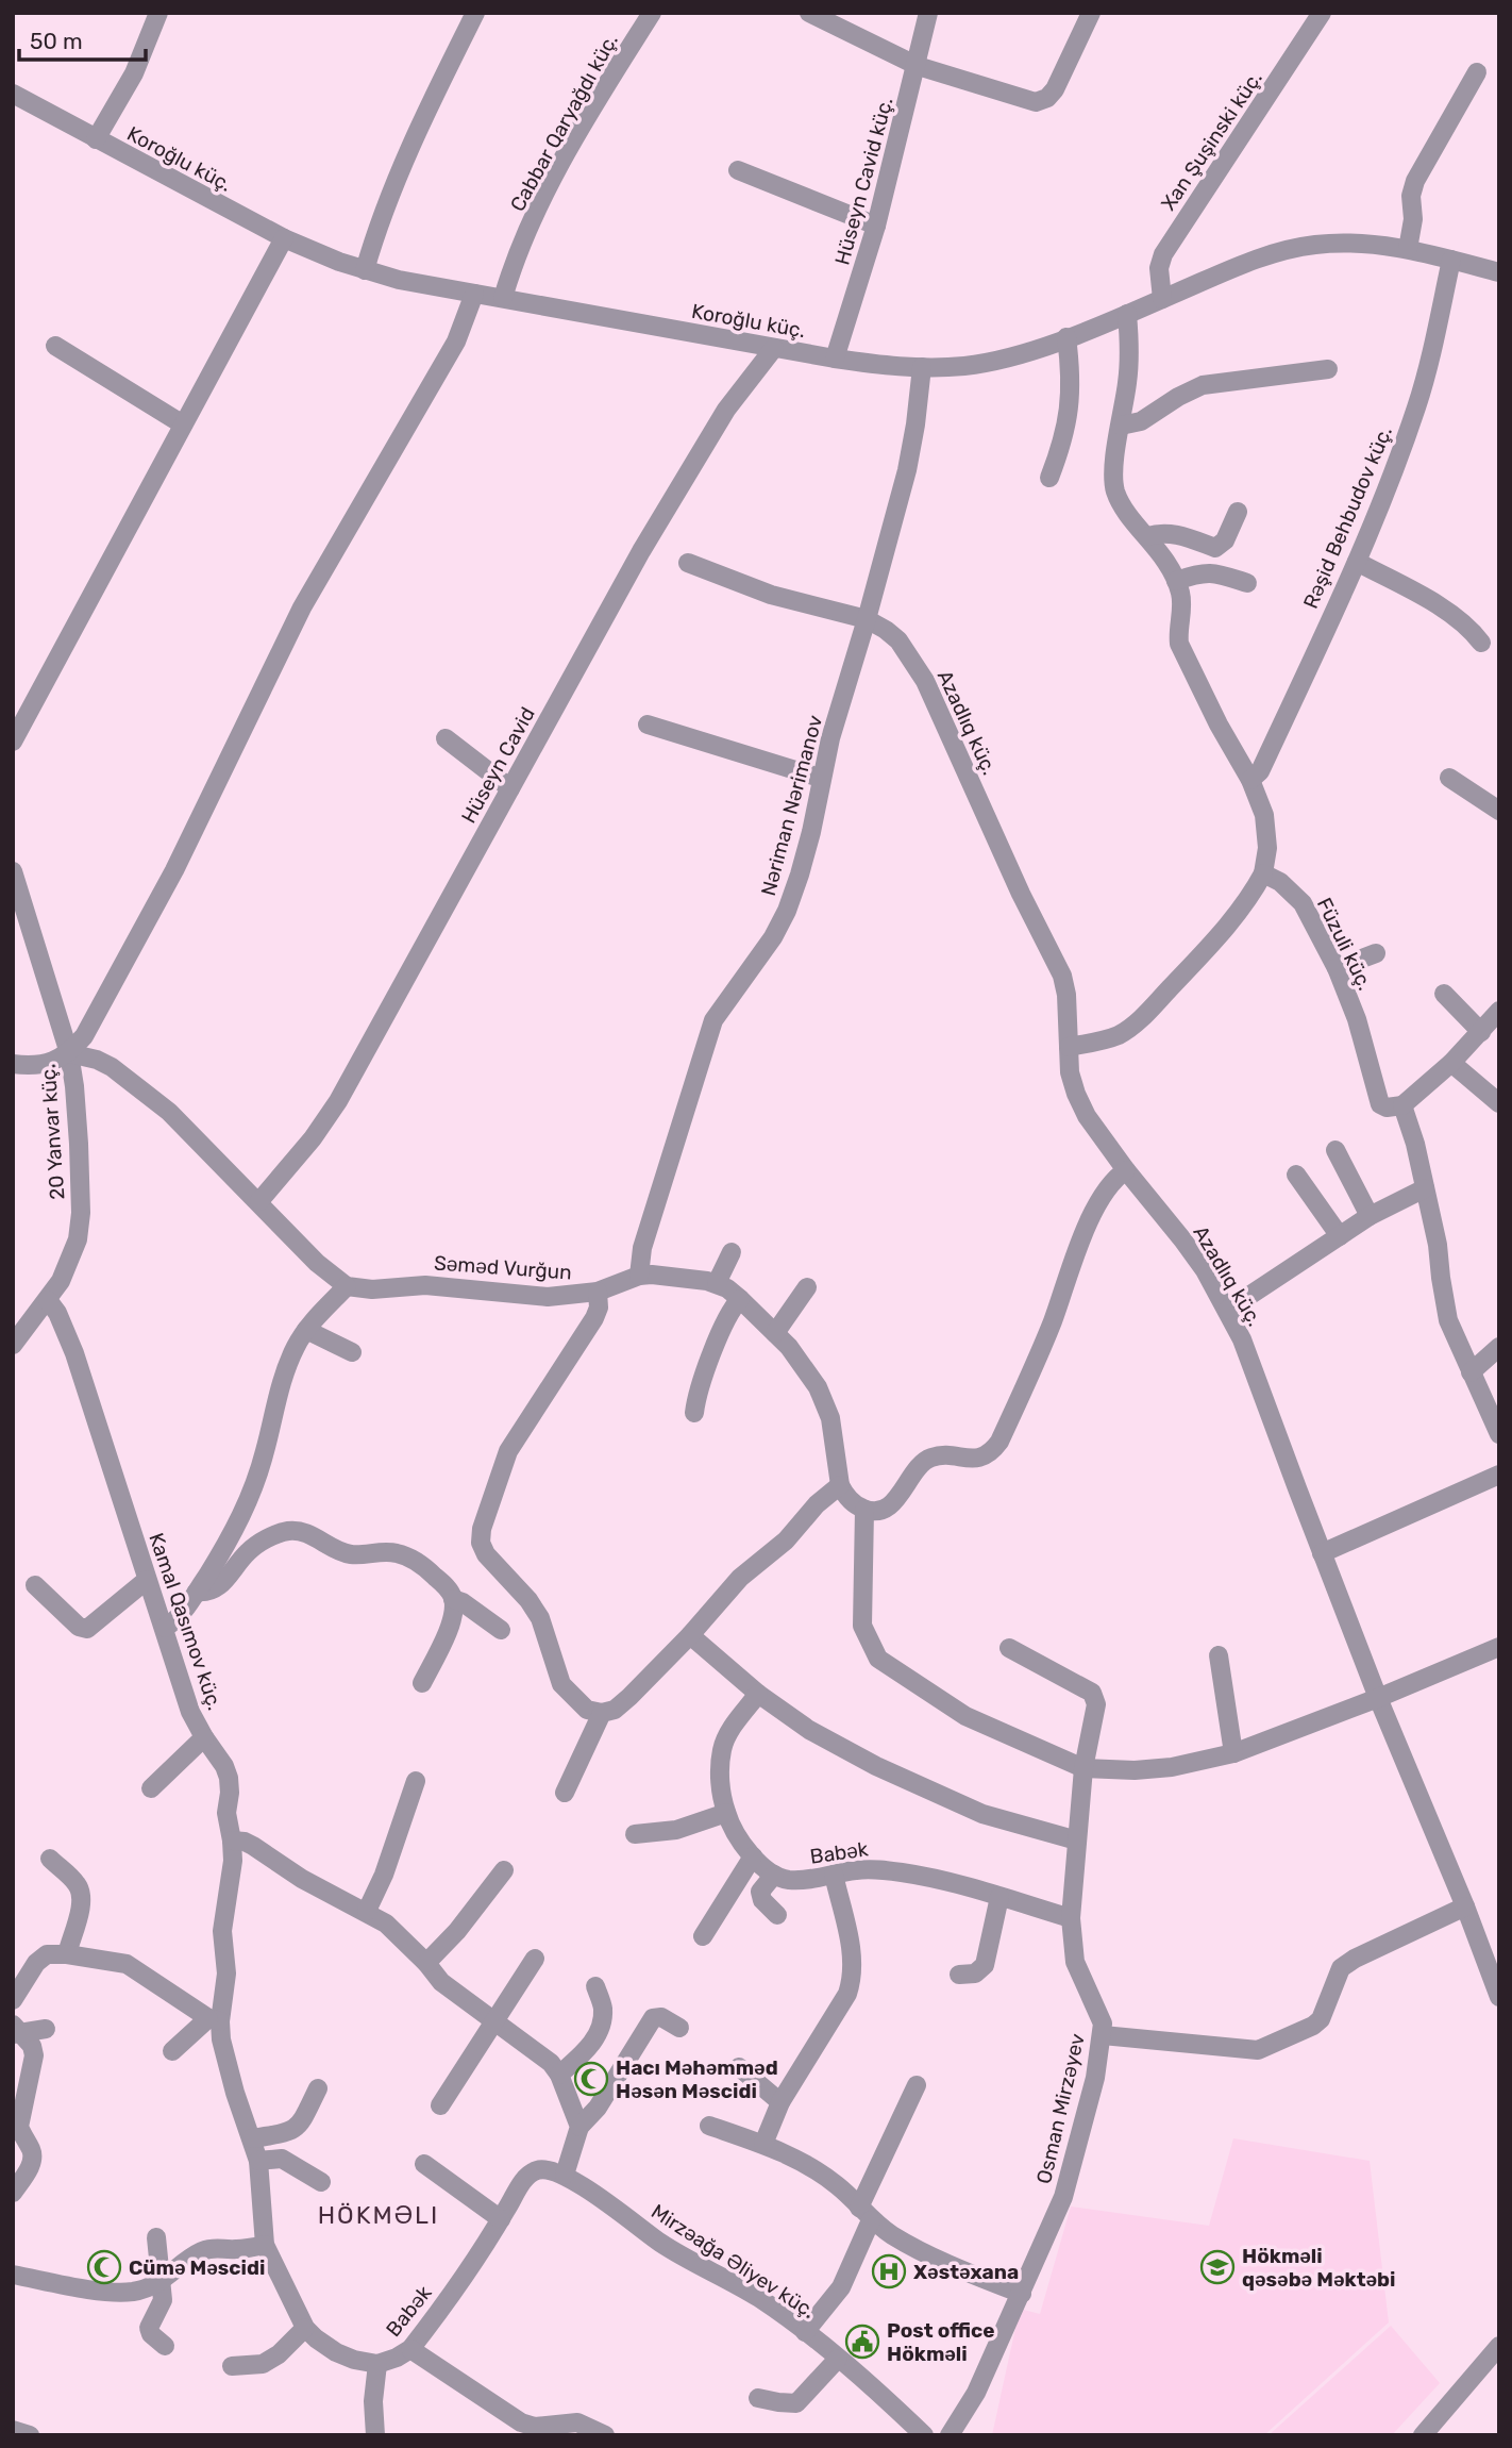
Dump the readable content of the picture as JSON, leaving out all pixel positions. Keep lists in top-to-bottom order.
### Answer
{
  "streets": {
    "street": [
      "Cabbar Qaryağdı küç.",
      "Xan Şuşinski küç.",
      "Koroğlu küç.",
      "Hüseyn Cavid küç.",
      "Rəşid Behbudov küç.",
      "Azadlıq küç.",
      "Hüseyn Cavid",
      "Nəriman Nərimanov",
      "Füzuli küç.",
      "20 Yanvar küç.",
      "Səməd Vurğun",
      "Kamal Qasımov küç.",
      "Babək",
      "Osman Mirzəyev",
      "Mirzəağa Əliyev küç."
    ]
  },
  "crossings": [
    ["Cabbar Qaryağdı küç.", "Koroğlu küç."],
    ["Xan Şuşinski küç.", "Koroğlu küç."],
    ["Koroğlu küç.", "Hüseyn Cavid küç."],
    ["Koroğlu küç.", "Rəşid Behbudov küç."],
    ["Koroğlu küç.", "Hüseyn Cavid"],
    ["Koroğlu küç.", "Nəriman Nərimanov"],
    ["Azadlıq küç.", "Nəriman Nərimanov"],
    ["Nəriman Nərimanov", "Səməd Vurğun"],
    ["20 Yanvar küç.", "Kamal Qasımov küç."],
    ["Kamal Qasımov küç.", "Babək"],
    ["Babək", "Osman Mirzəyev"],
    ["Babək", "Mirzəağa Əliyev küç."]
  ],
  "districts": ["HÖKMƏLI"],
  "places": {
    "mosque": ["Hacı Məhəmməd Həsən Məscidi", "Cümə Məscidi"],
    "school or university": ["Hökməli qəsəbə Məktəbi"],
    "hospital": ["Xəstəxana"],
    "public building": ["Post office Hökməli"]
  },
  "scale_bar": "50 m"
}
